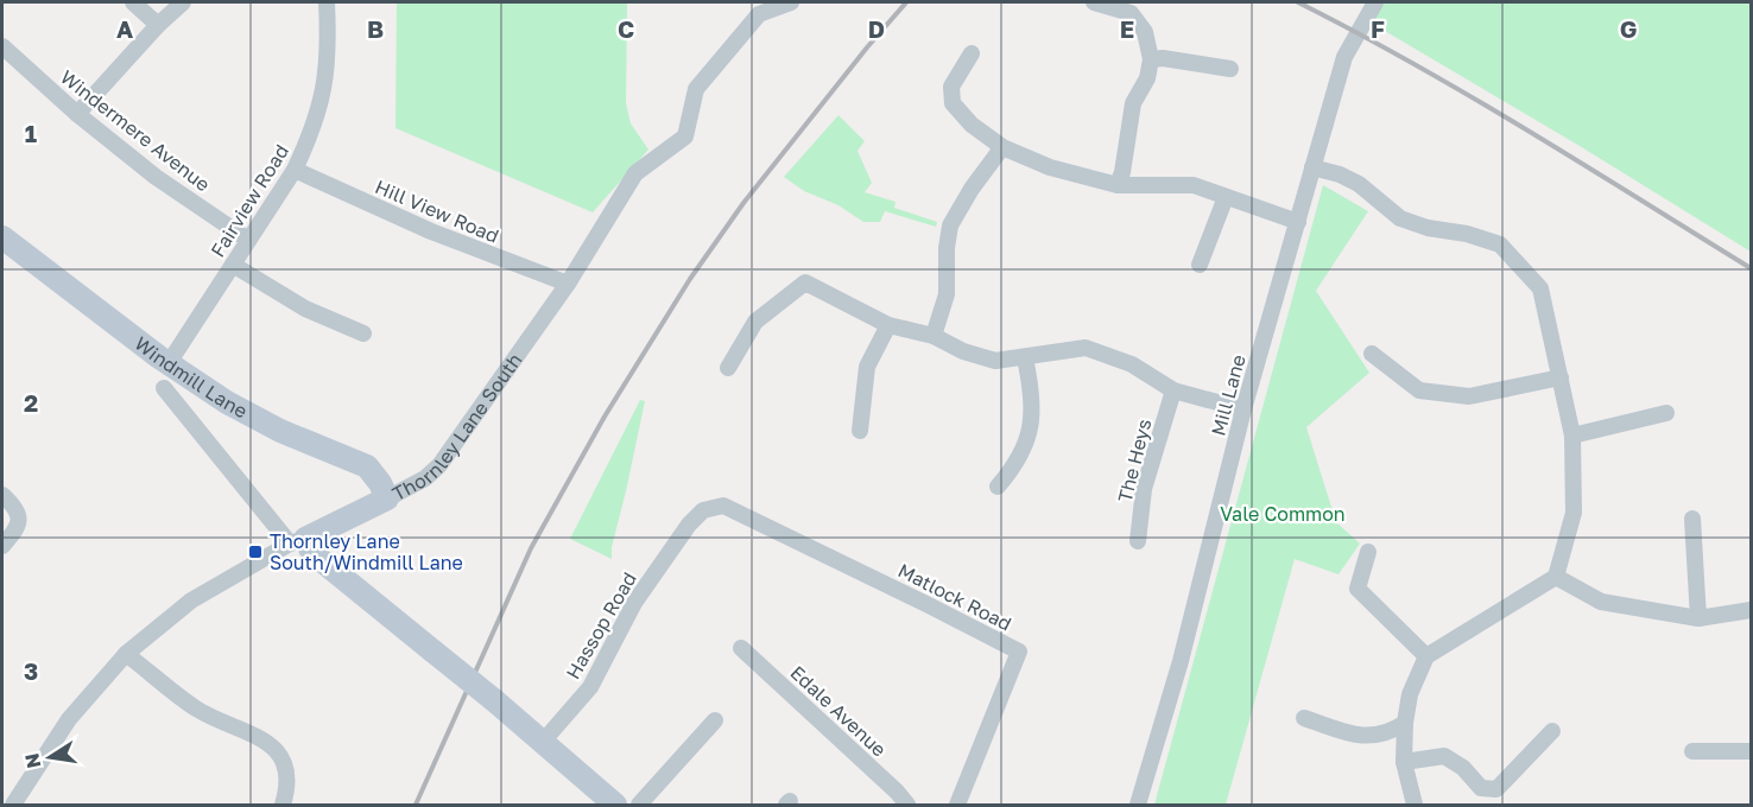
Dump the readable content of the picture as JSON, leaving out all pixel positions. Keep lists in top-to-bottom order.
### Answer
{
  "streets": {
    "street": [
      "Windermere Avenue",
      "Fairview Road",
      "Hill View Road",
      "Windmill Lane",
      "Mill Lane",
      "Thornley Lane South",
      "The Heys",
      "Matlock Road",
      "Hassop Road",
      "Edale Avenue"
    ]
  },
  "crossings": [
    ["Windermere Avenue", "Fairview Road"],
    ["Fairview Road", "Hill View Road"],
    ["Fairview Road", "Windmill Lane"],
    ["Hill View Road", "Thornley Lane South"],
    ["Windmill Lane", "Thornley Lane South"],
    ["Matlock Road", "Hassop Road"]
  ],
  "parks": ["Vale Common"],
  "places": {
    "transit": ["Thornley Lane South/Windmill Lane"]
  },
  "north": "left",
  "grid": {
    "columns": [
      "A",
      "B",
      "C",
      "D",
      "E",
      "F",
      "G"
    ],
    "rows": ["1", "2", "3"]
  }
}
